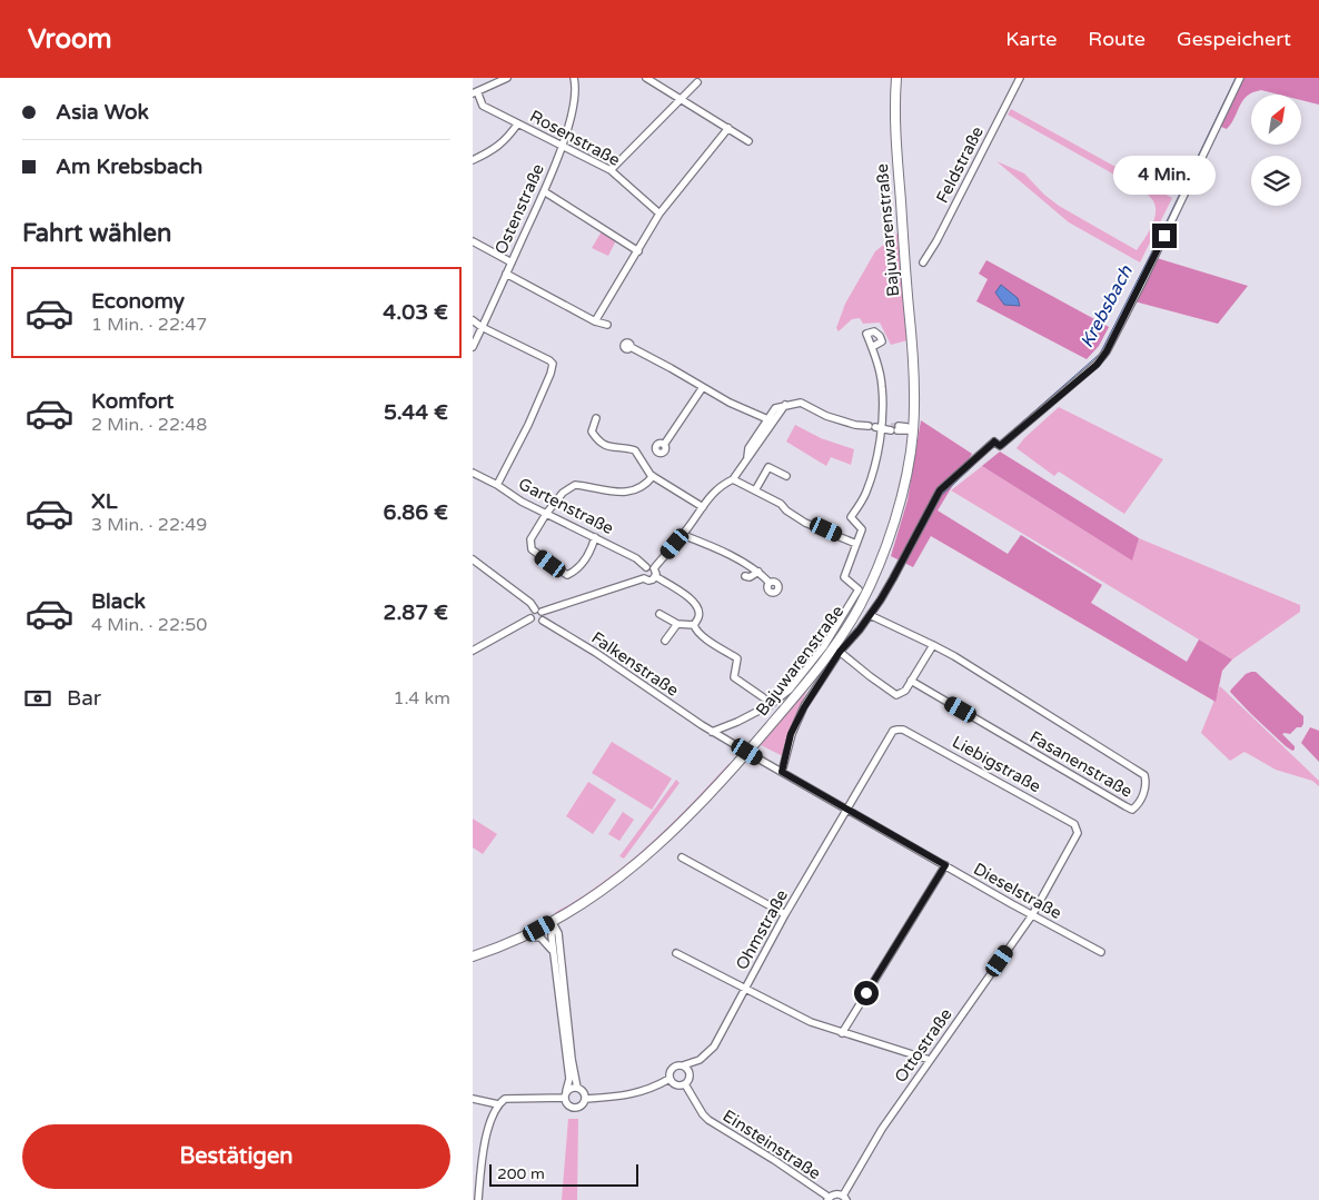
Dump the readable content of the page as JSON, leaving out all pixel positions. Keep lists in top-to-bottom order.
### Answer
{
  "streets": {
    "main road": ["Bajuwarenstraße"],
    "street": [
      "Rosenstraße",
      "Feldstraße",
      "Ostenstraße",
      "Gartenstraße",
      "Falkenstraße",
      "Liebigstraße",
      "Fasanenstraße",
      "Dieselstraße",
      "Ohmstraße",
      "Ottostraße",
      "Einsteinstraße"
    ]
  },
  "crossings": [
    ["Rosenstraße", "Ostenstraße"],
    ["Bajuwarenstraße", "Falkenstraße"],
    ["Bajuwarenstraße", "Dieselstraße"],
    ["Falkenstraße", "Dieselstraße"],
    ["Liebigstraße", "Dieselstraße"],
    ["Liebigstraße", "Ohmstraße"],
    ["Liebigstraße", "Ottostraße"],
    ["Dieselstraße", "Ohmstraße"],
    ["Dieselstraße", "Ottostraße"],
    ["Ohmstraße", "Einsteinstraße"],
    ["Ottostraße", "Einsteinstraße"]
  ],
  "water": ["Krebsbach"],
  "scale_bar": "200 m",
  "north": "top right",
  "page": {
    "header": "Vroom",
    "nav": ["Karte", "Route", "Gespeichert"],
    "banner": ["Asia Wok", "Am Krebsbach"],
    "bubble": "4 Min.",
    "heading": "Fahrt wählen",
    "list": [
      {
        "name": "Economy",
        "note": "1 Min. · 22:47",
        "value": "4.03 €"
      },
      {
        "name": "Komfort",
        "note": "2 Min. · 22:48",
        "value": "5.44 €"
      },
      {
        "name": "XL",
        "note": "3 Min. · 22:49",
        "value": "6.86 €"
      },
      {
        "name": "Black",
        "note": "4 Min. · 22:50",
        "value": "2.87 €"
      }
    ],
    "pay": ["Bar", "1.4 km"],
    "buttons": "Bestätigen",
    "scale": "200 m"
  }
}
